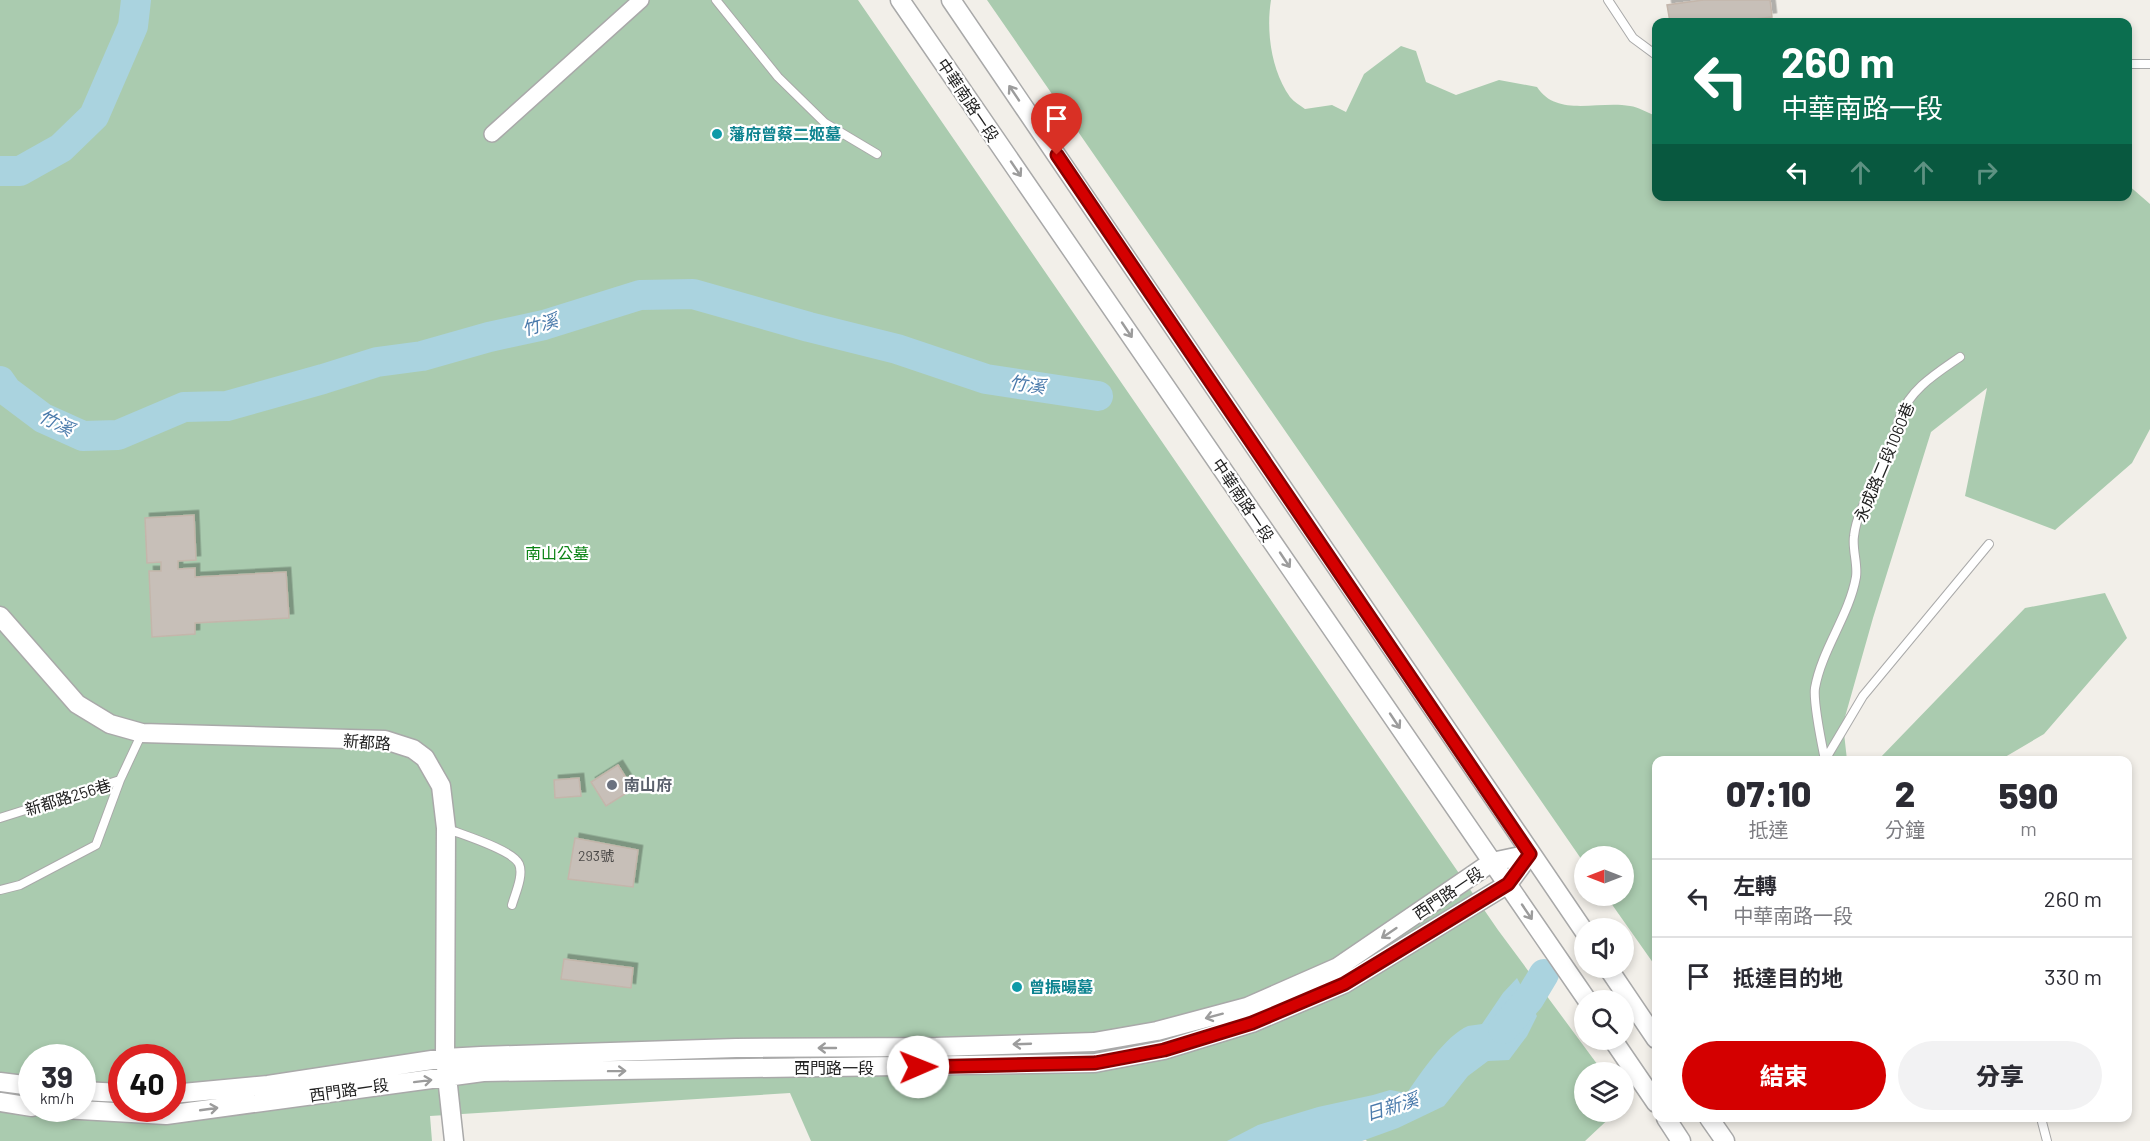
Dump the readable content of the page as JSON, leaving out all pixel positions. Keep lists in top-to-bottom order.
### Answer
{
  "streets": {
    "street": ["中華南路一段", "新都路", "西門路一段"],
    "lane": ["永成路二段1060巷", "新都路256巷"]
  },
  "crossings": [
    ["中華南路一段", "西門路一段"],
    ["新都路", "新都路256巷"],
    ["新都路", "西門路一段"]
  ],
  "water": ["竹溪", "日新溪"],
  "parks": ["南山公墓"],
  "places": ["藩府曾蔡二姬墓", "南山府", "曾振暘墓"],
  "house_numbers": ["293號"],
  "north": "left",
  "page": {
    "turn": ["260 m", "中華南路一段"],
    "eta": [
      "07:10",
      "抵達",
      "2",
      "分鐘",
      "590",
      "m"
    ],
    "list": [
      {
        "name": "左轉",
        "note": "中華南路一段",
        "value": "260 m"
      },
      {
        "name": "抵達目的地",
        "value": "330 m"
      }
    ],
    "buttons": ["結束", "分享"],
    "speed": "39 km/h",
    "limit": "40"
  }
}
